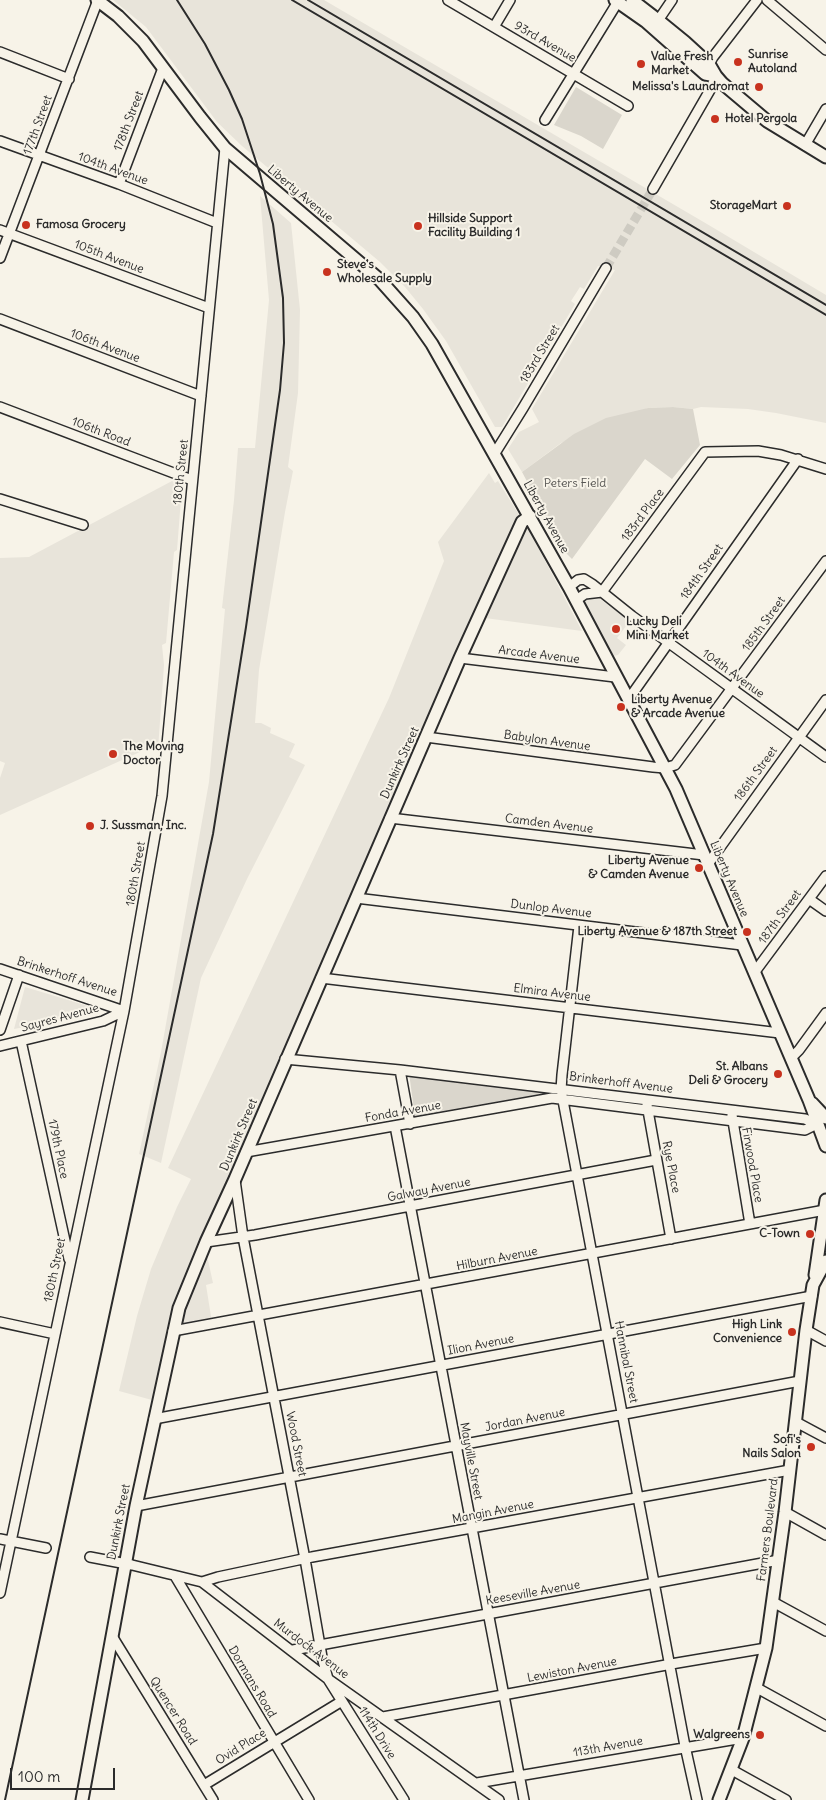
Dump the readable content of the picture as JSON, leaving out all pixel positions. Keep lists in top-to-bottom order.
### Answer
{
  "streets": {
    "main road": ["Liberty Avenue", "Dunkirk Street", "Farmers Boulevard"],
    "street": [
      "93rd Avenue",
      "178th Street",
      "177th Street",
      "104th Avenue",
      "105th Avenue",
      "106th Avenue",
      "183rd Street",
      "106th Road",
      "180th Street",
      "183rd Place",
      "184th Street",
      "185th Street",
      "Arcade Avenue",
      "Babylon Avenue",
      "186th Street",
      "Camden Avenue",
      "Dunlop Avenue",
      "187th Street",
      "Brinkerhoff Avenue",
      "Elmira Avenue",
      "Sayres Avenue",
      "Fonda Avenue",
      "179th Place",
      "Firwood Place",
      "Rye Place",
      "Galway Avenue",
      "Hilburn Avenue",
      "Ilion Avenue",
      "Hannibal Street",
      "Jordan Avenue",
      "Wood Street",
      "Mayville Street",
      "Mangin Avenue",
      "Keeseville Avenue",
      "Murdock Avenue",
      "Lewiston Avenue",
      "Dormans Road",
      "Quencer Road",
      "114th Drive",
      "Ovid Place",
      "113th Avenue"
    ]
  },
  "crossings": [
    ["178th Street", "104th Avenue"],
    ["178th Street", "Liberty Avenue"],
    ["177th Street", "104th Avenue"],
    ["177th Street", "Liberty Avenue"],
    ["177th Street", "105th Avenue"],
    ["104th Avenue", "Liberty Avenue"],
    ["104th Avenue", "180th Street"],
    ["104th Avenue", "183rd Place"],
    ["104th Avenue", "184th Street"],
    ["104th Avenue", "185th Street"],
    ["104th Avenue", "186th Street"],
    ["Liberty Avenue", "183rd Street"],
    ["Liberty Avenue", "180th Street"],
    ["Liberty Avenue", "184th Street"],
    ["Liberty Avenue", "185th Street"],
    ["Liberty Avenue", "Arcade Avenue"],
    ["Liberty Avenue", "Babylon Avenue"],
    ["Liberty Avenue", "Dunkirk Street"],
    ["Liberty Avenue", "186th Street"],
    ["Liberty Avenue", "Camden Avenue"],
    ["Liberty Avenue", "Dunlop Avenue"],
    ["Liberty Avenue", "187th Street"],
    ["Liberty Avenue", "Brinkerhoff Avenue"],
    ["Liberty Avenue", "Elmira Avenue"],
    ["105th Avenue", "180th Street"],
    ["106th Avenue", "180th Street"],
    ["106th Road", "180th Street"],
    ["180th Street", "Brinkerhoff Avenue"],
    ["180th Street", "Sayres Avenue"],
    ["180th Street", "179th Place"],
    ["183rd Place", "184th Street"],
    ["185th Street", "Babylon Avenue"],
    ["Arcade Avenue", "Dunkirk Street"],
    ["Babylon Avenue", "Dunkirk Street"],
    ["Dunkirk Street", "Camden Avenue"],
    ["Dunkirk Street", "Dunlop Avenue"],
    ["Dunkirk Street", "Brinkerhoff Avenue"],
    ["Dunkirk Street", "Elmira Avenue"],
    ["Dunkirk Street", "Fonda Avenue"],
    ["Dunkirk Street", "Galway Avenue"],
    ["Dunkirk Street", "Hilburn Avenue"],
    ["Dunkirk Street", "Ilion Avenue"],
    ["Dunkirk Street", "Jordan Avenue"],
    ["Dunkirk Street", "Wood Street"],
    ["Dunkirk Street", "Murdock Avenue"],
    ["Dunkirk Street", "Quencer Road"],
    ["186th Street", "Camden Avenue"],
    ["Dunlop Avenue", "Hannibal Street"],
    ["Brinkerhoff Avenue", "Sayres Avenue"],
    ["Brinkerhoff Avenue", "Fonda Avenue"],
    ["Brinkerhoff Avenue", "Firwood Place"],
    ["Brinkerhoff Avenue", "Rye Place"],
    ["Brinkerhoff Avenue", "Hannibal Street"],
    ["Elmira Avenue", "Hannibal Street"],
    ["Sayres Avenue", "179th Place"],
    ["Fonda Avenue", "Hannibal Street"],
    ["Fonda Avenue", "Mayville Street"],
    ["Firwood Place", "Hilburn Avenue"],
    ["Rye Place", "Galway Avenue"],
    ["Rye Place", "Hilburn Avenue"],
    ["Galway Avenue", "Hannibal Street"],
    ["Galway Avenue", "Wood Street"],
    ["Galway Avenue", "Mayville Street"],
    ["Hilburn Avenue", "Hannibal Street"],
    ["Hilburn Avenue", "Wood Street"],
    ["Hilburn Avenue", "Mayville Street"],
    ["Ilion Avenue", "Hannibal Street"],
    ["Ilion Avenue", "Wood Street"],
    ["Ilion Avenue", "Mayville Street"],
    ["Ilion Avenue", "Farmers Boulevard"],
    ["Hannibal Street", "Jordan Avenue"],
    ["Hannibal Street", "Mangin Avenue"],
    ["Hannibal Street", "Keeseville Avenue"],
    ["Hannibal Street", "Lewiston Avenue"],
    ["Hannibal Street", "113th Avenue"],
    ["Jordan Avenue", "Wood Street"],
    ["Jordan Avenue", "Mayville Street"],
    ["Jordan Avenue", "Farmers Boulevard"],
    ["Wood Street", "Mangin Avenue"],
    ["Wood Street", "Keeseville Avenue"],
    ["Wood Street", "Murdock Avenue"],
    ["Wood Street", "114th Drive"],
    ["Mayville Street", "Mangin Avenue"],
    ["Mayville Street", "Keeseville Avenue"],
    ["Mayville Street", "Lewiston Avenue"],
    ["Mayville Street", "113th Avenue"],
    ["Mangin Avenue", "Farmers Boulevard"],
    ["Mangin Avenue", "Murdock Avenue"],
    ["Farmers Boulevard", "Keeseville Avenue"],
    ["Farmers Boulevard", "Lewiston Avenue"],
    ["Farmers Boulevard", "113th Avenue"],
    ["Keeseville Avenue", "Murdock Avenue"],
    ["Murdock Avenue", "Lewiston Avenue"],
    ["Murdock Avenue", "Dormans Road"],
    ["Murdock Avenue", "114th Drive"],
    ["Murdock Avenue", "113th Avenue"],
    ["Dormans Road", "Ovid Place"],
    ["Quencer Road", "Ovid Place"],
    ["114th Drive", "Ovid Place"]
  ],
  "parks": ["Peters Field"],
  "places": [
    "Sunrise Autoland",
    "Value Fresh Market",
    "Melissa's Laundromat",
    "Hotel Pergola",
    "StorageMart",
    "Famosa Grocery",
    "Hillside Support Facility Building 1",
    "Steve's Wholesale Supply",
    "Lucky Deli Mini Market",
    "Liberty Avenue & Arcade Avenue",
    "The Moving Doctor",
    "J. Sussman, Inc.",
    "Liberty Avenue & Camden Avenue",
    "Liberty Avenue & 187th Street",
    "St. Albans Deli & Grocery",
    "C-Town",
    "High Link Convenience",
    "Sofi's Nails Salon",
    "Walgreens"
  ],
  "scale_bar": "100 m"
}
